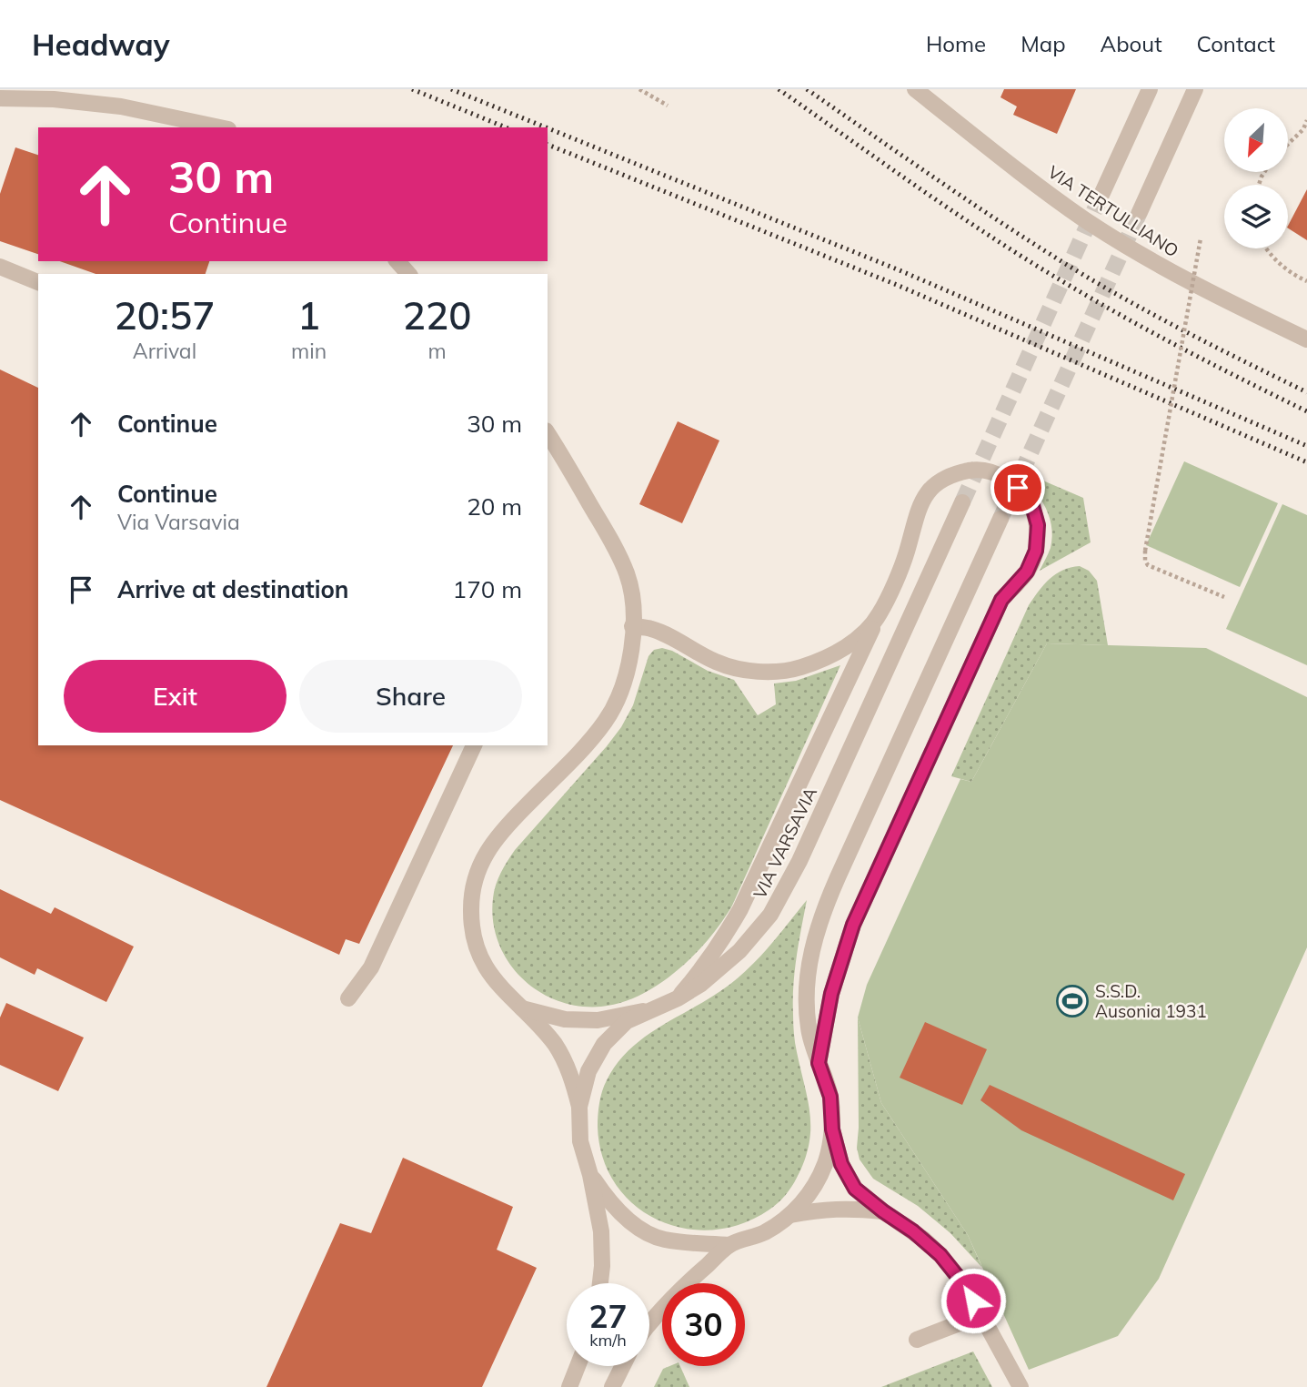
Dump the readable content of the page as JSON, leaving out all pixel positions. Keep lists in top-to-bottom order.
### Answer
{
  "streets": {
    "street": ["VIA TERTULLIANO", "VIA VARSAVIA"]
  },
  "places": {
    "sports": ["S.S.D. Ausonia 1931"]
  },
  "north": "bottom left",
  "page": {
    "header": "Headway",
    "nav": [
      "Home",
      "Map",
      "About",
      "Contact"
    ],
    "turn": ["30 m", "Continue"],
    "eta": [
      "20:57",
      "Arrival",
      "1",
      "min",
      "220",
      "m"
    ],
    "list": [
      {
        "name": "Continue",
        "value": "30 m"
      },
      {
        "name": "Continue",
        "note": "Via Varsavia",
        "value": "20 m"
      },
      {
        "name": "Arrive at destination",
        "value": "170 m"
      }
    ],
    "buttons": ["Exit", "Share"],
    "speed": "27 km/h",
    "limit": "30"
  }
}
